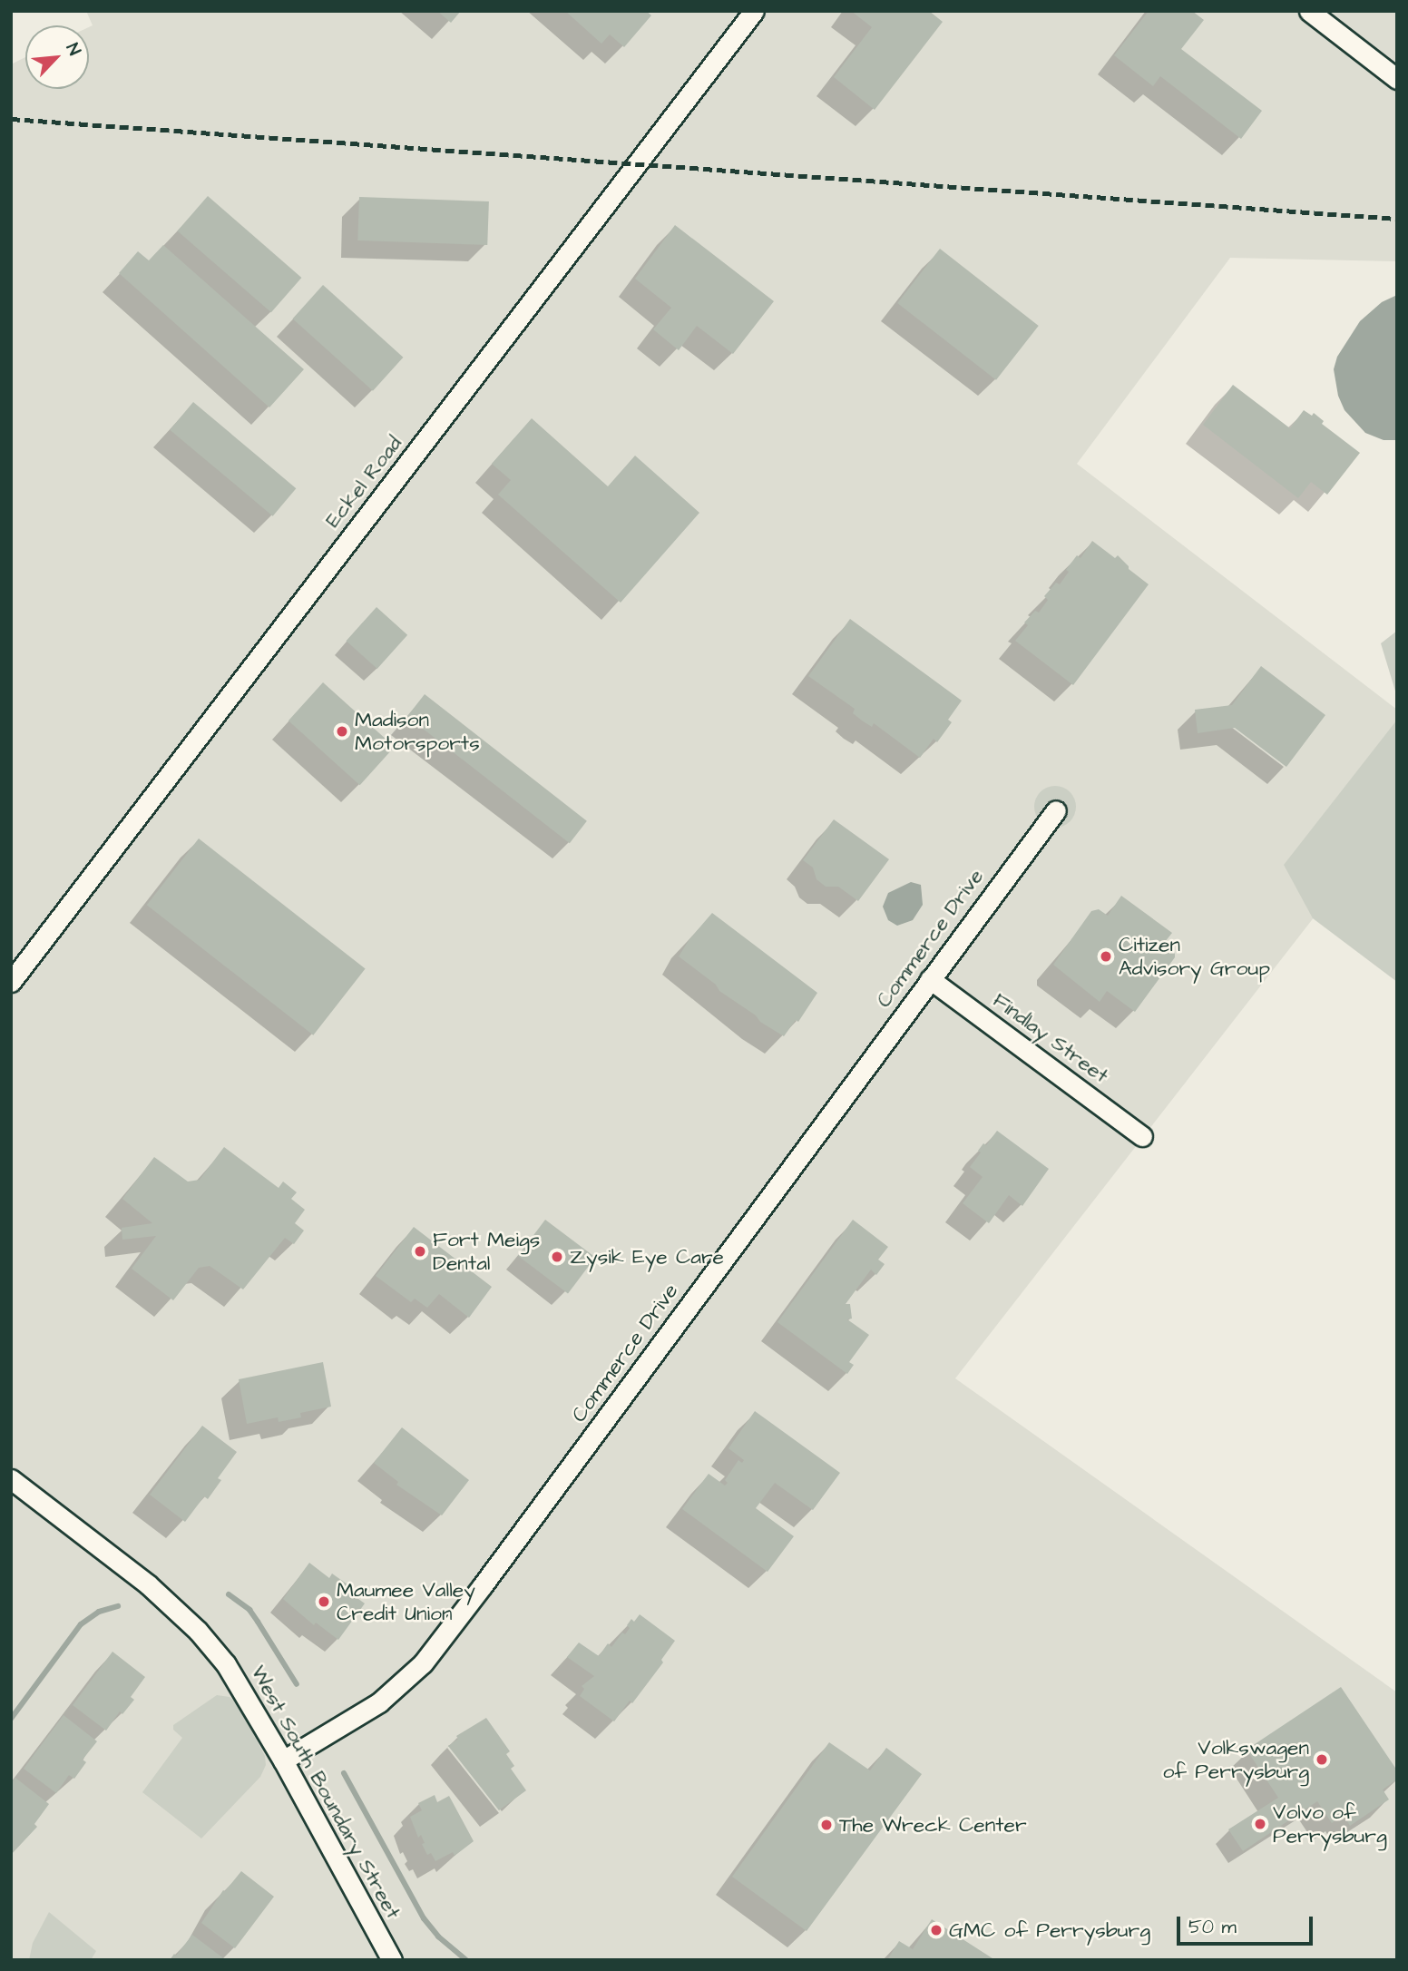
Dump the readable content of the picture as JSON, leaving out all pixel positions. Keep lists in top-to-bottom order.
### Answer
{
  "streets": {
    "street": [
      "Eckel Road",
      "Commerce Drive",
      "Findlay Street",
      "West South Boundary Street"
    ]
  },
  "crossings": [
    ["Commerce Drive", "Findlay Street"],
    ["Commerce Drive", "West South Boundary Street"]
  ],
  "places": [
    "Madison Motorsports",
    "Citizen Advisory Group",
    "Fort Meigs Dental",
    "Zysik Eye Care",
    "Maumee Valley Credit Union",
    "Volkswagen of Perrysburg",
    "Volvo of Perrysburg",
    "The Wreck Center",
    "GMC of Perrysburg"
  ],
  "scale_bar": "50 m",
  "north": "top right"
}
